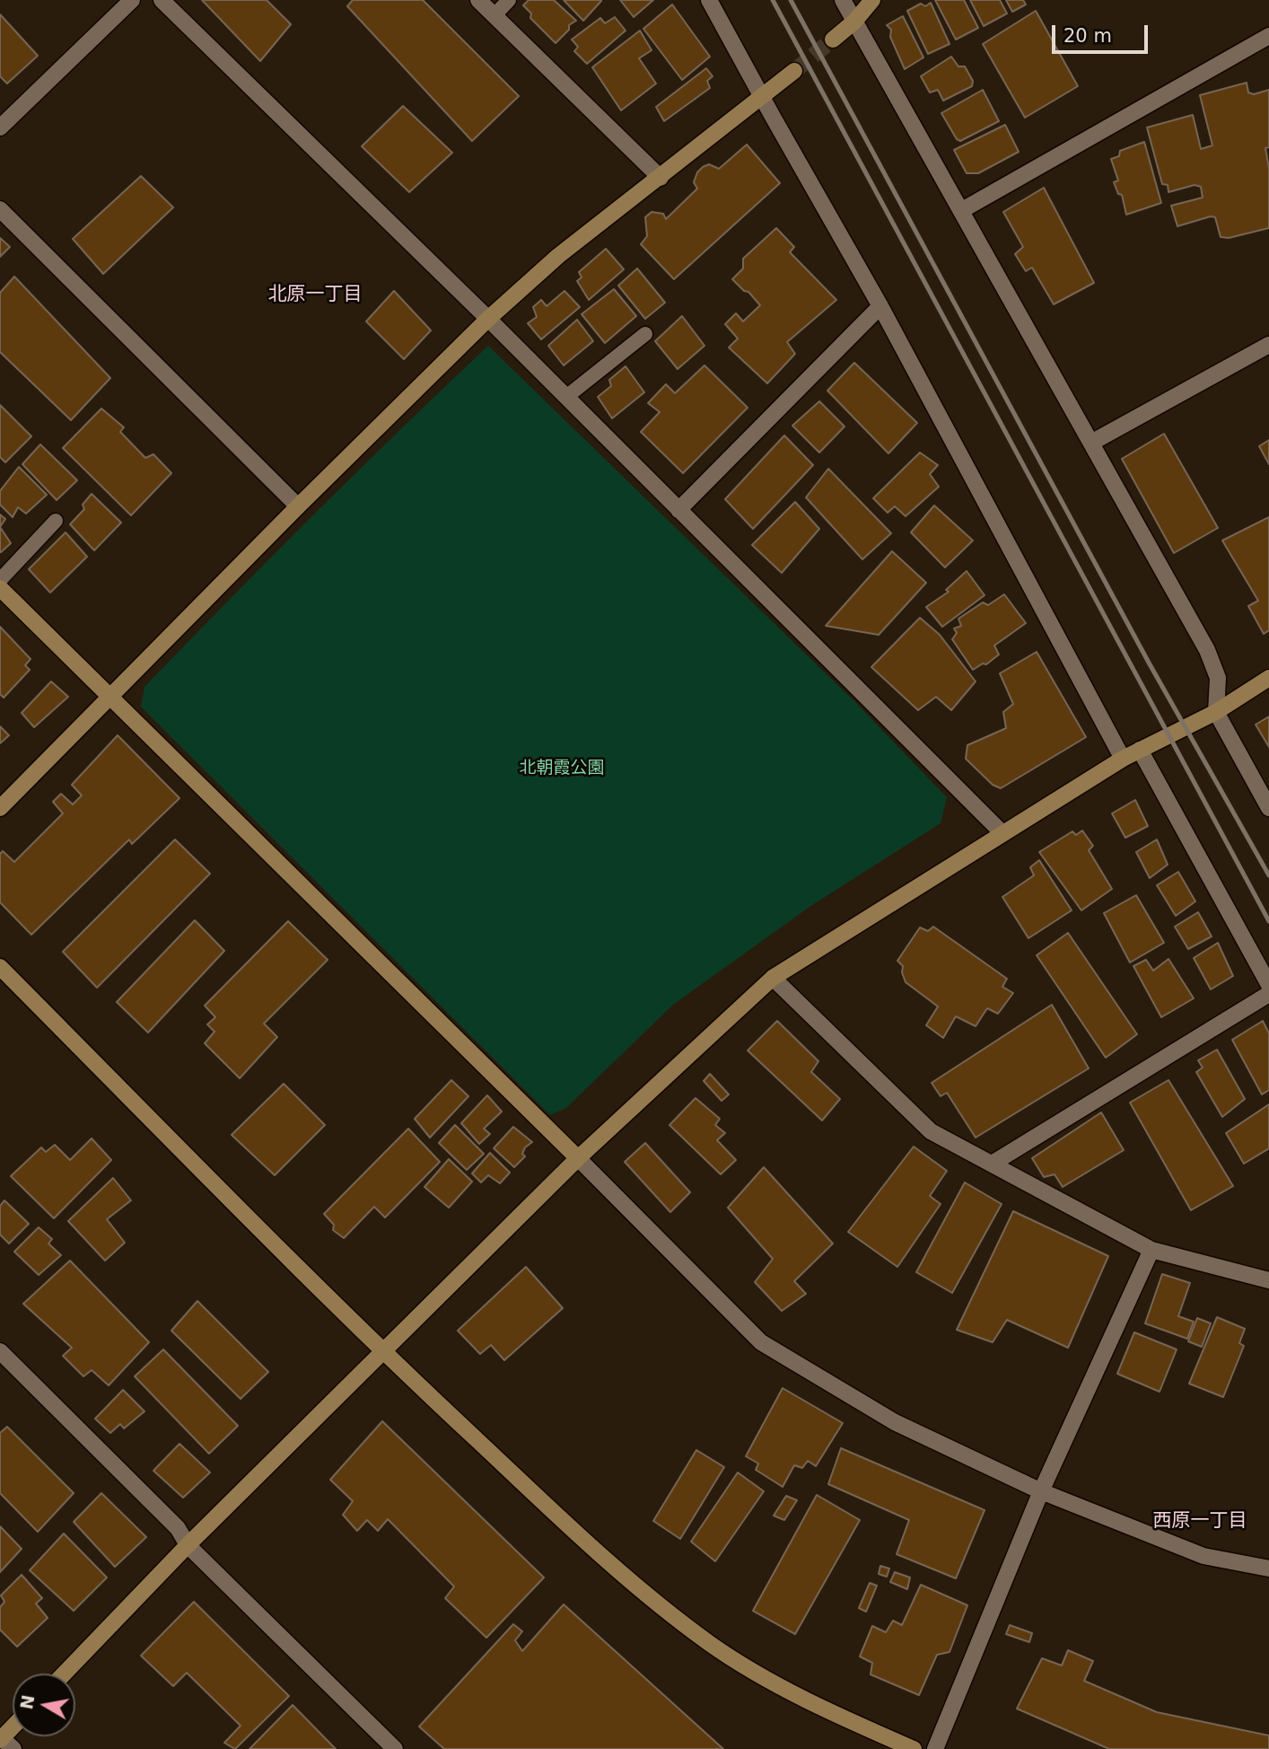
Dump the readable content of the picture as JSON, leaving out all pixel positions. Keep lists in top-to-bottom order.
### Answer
{
  "districts": ["北原一丁目", "西原一丁目"],
  "parks": ["北朝霞公園"],
  "scale_bar": "20 m",
  "north": "left"
}
